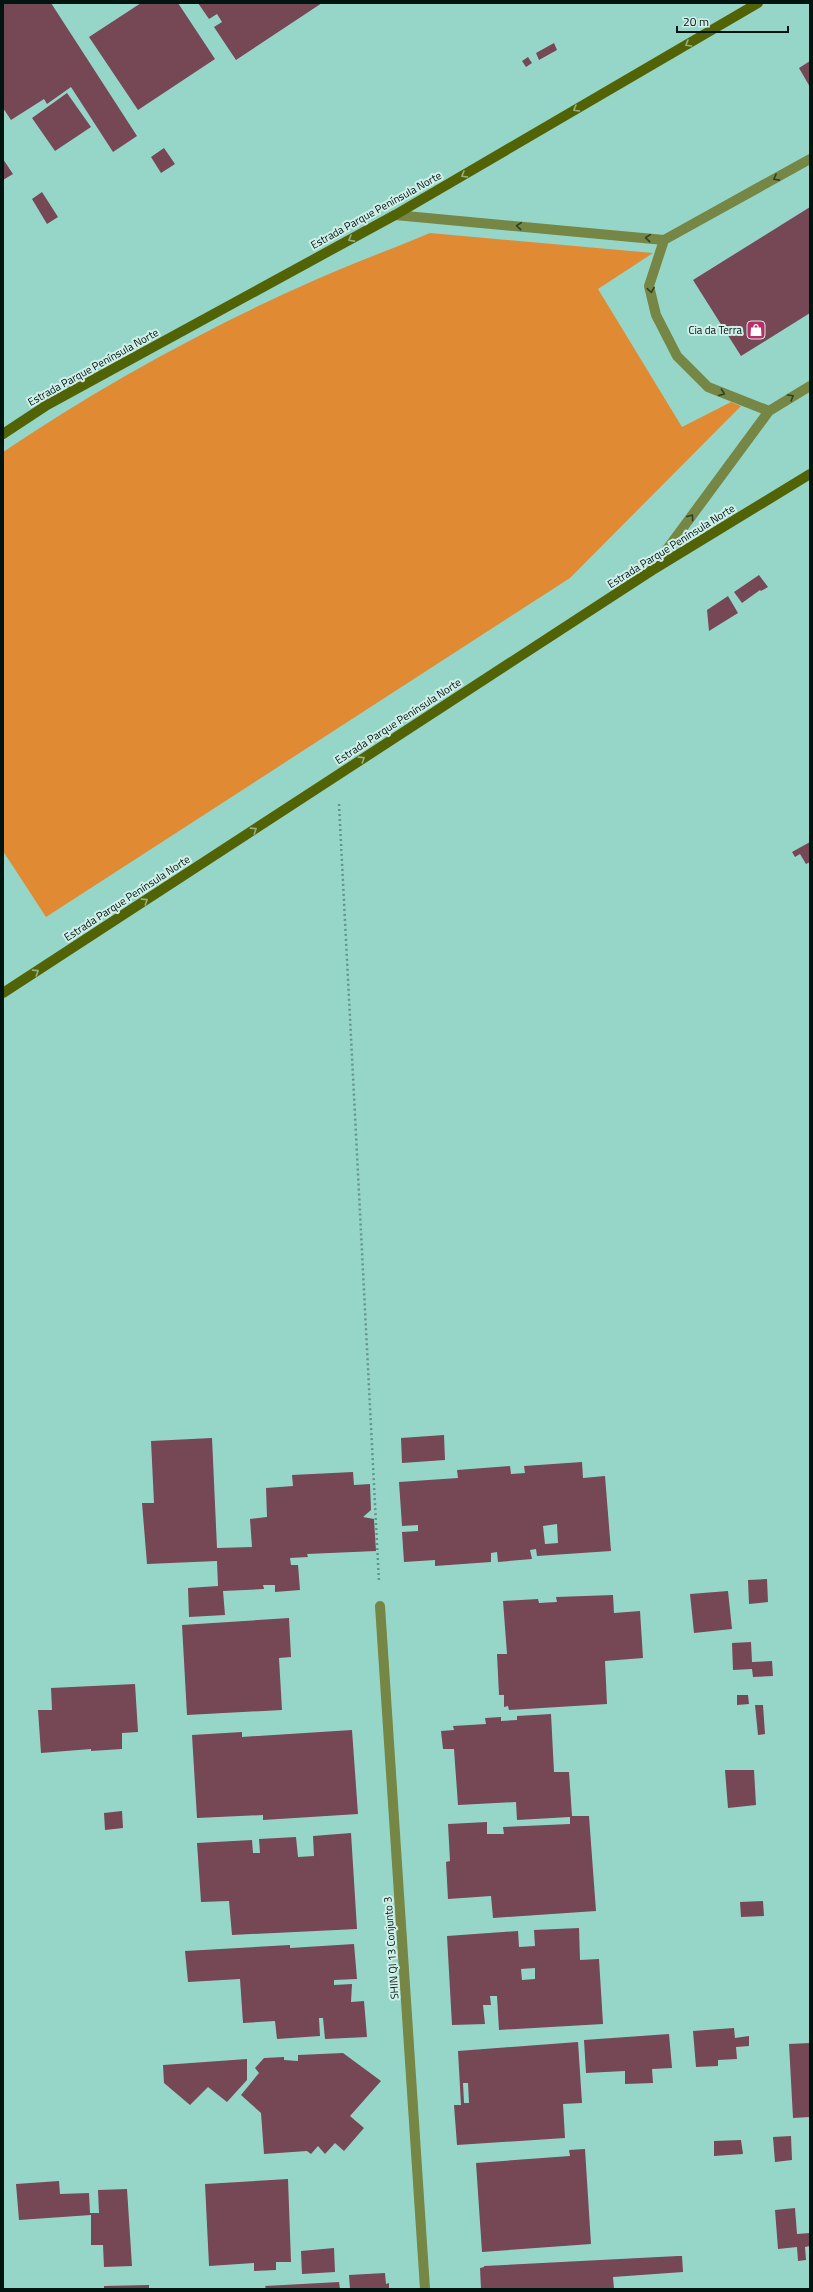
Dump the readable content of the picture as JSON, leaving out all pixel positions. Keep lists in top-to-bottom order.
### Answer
{
  "streets": {
    "main road": ["Estrada Parque Península Norte"],
    "street": ["SHIN QI 13 Conjunto 3"]
  },
  "places": {
    "shop": ["Cia da Terra"]
  },
  "scale_bar": "20 m"
}
